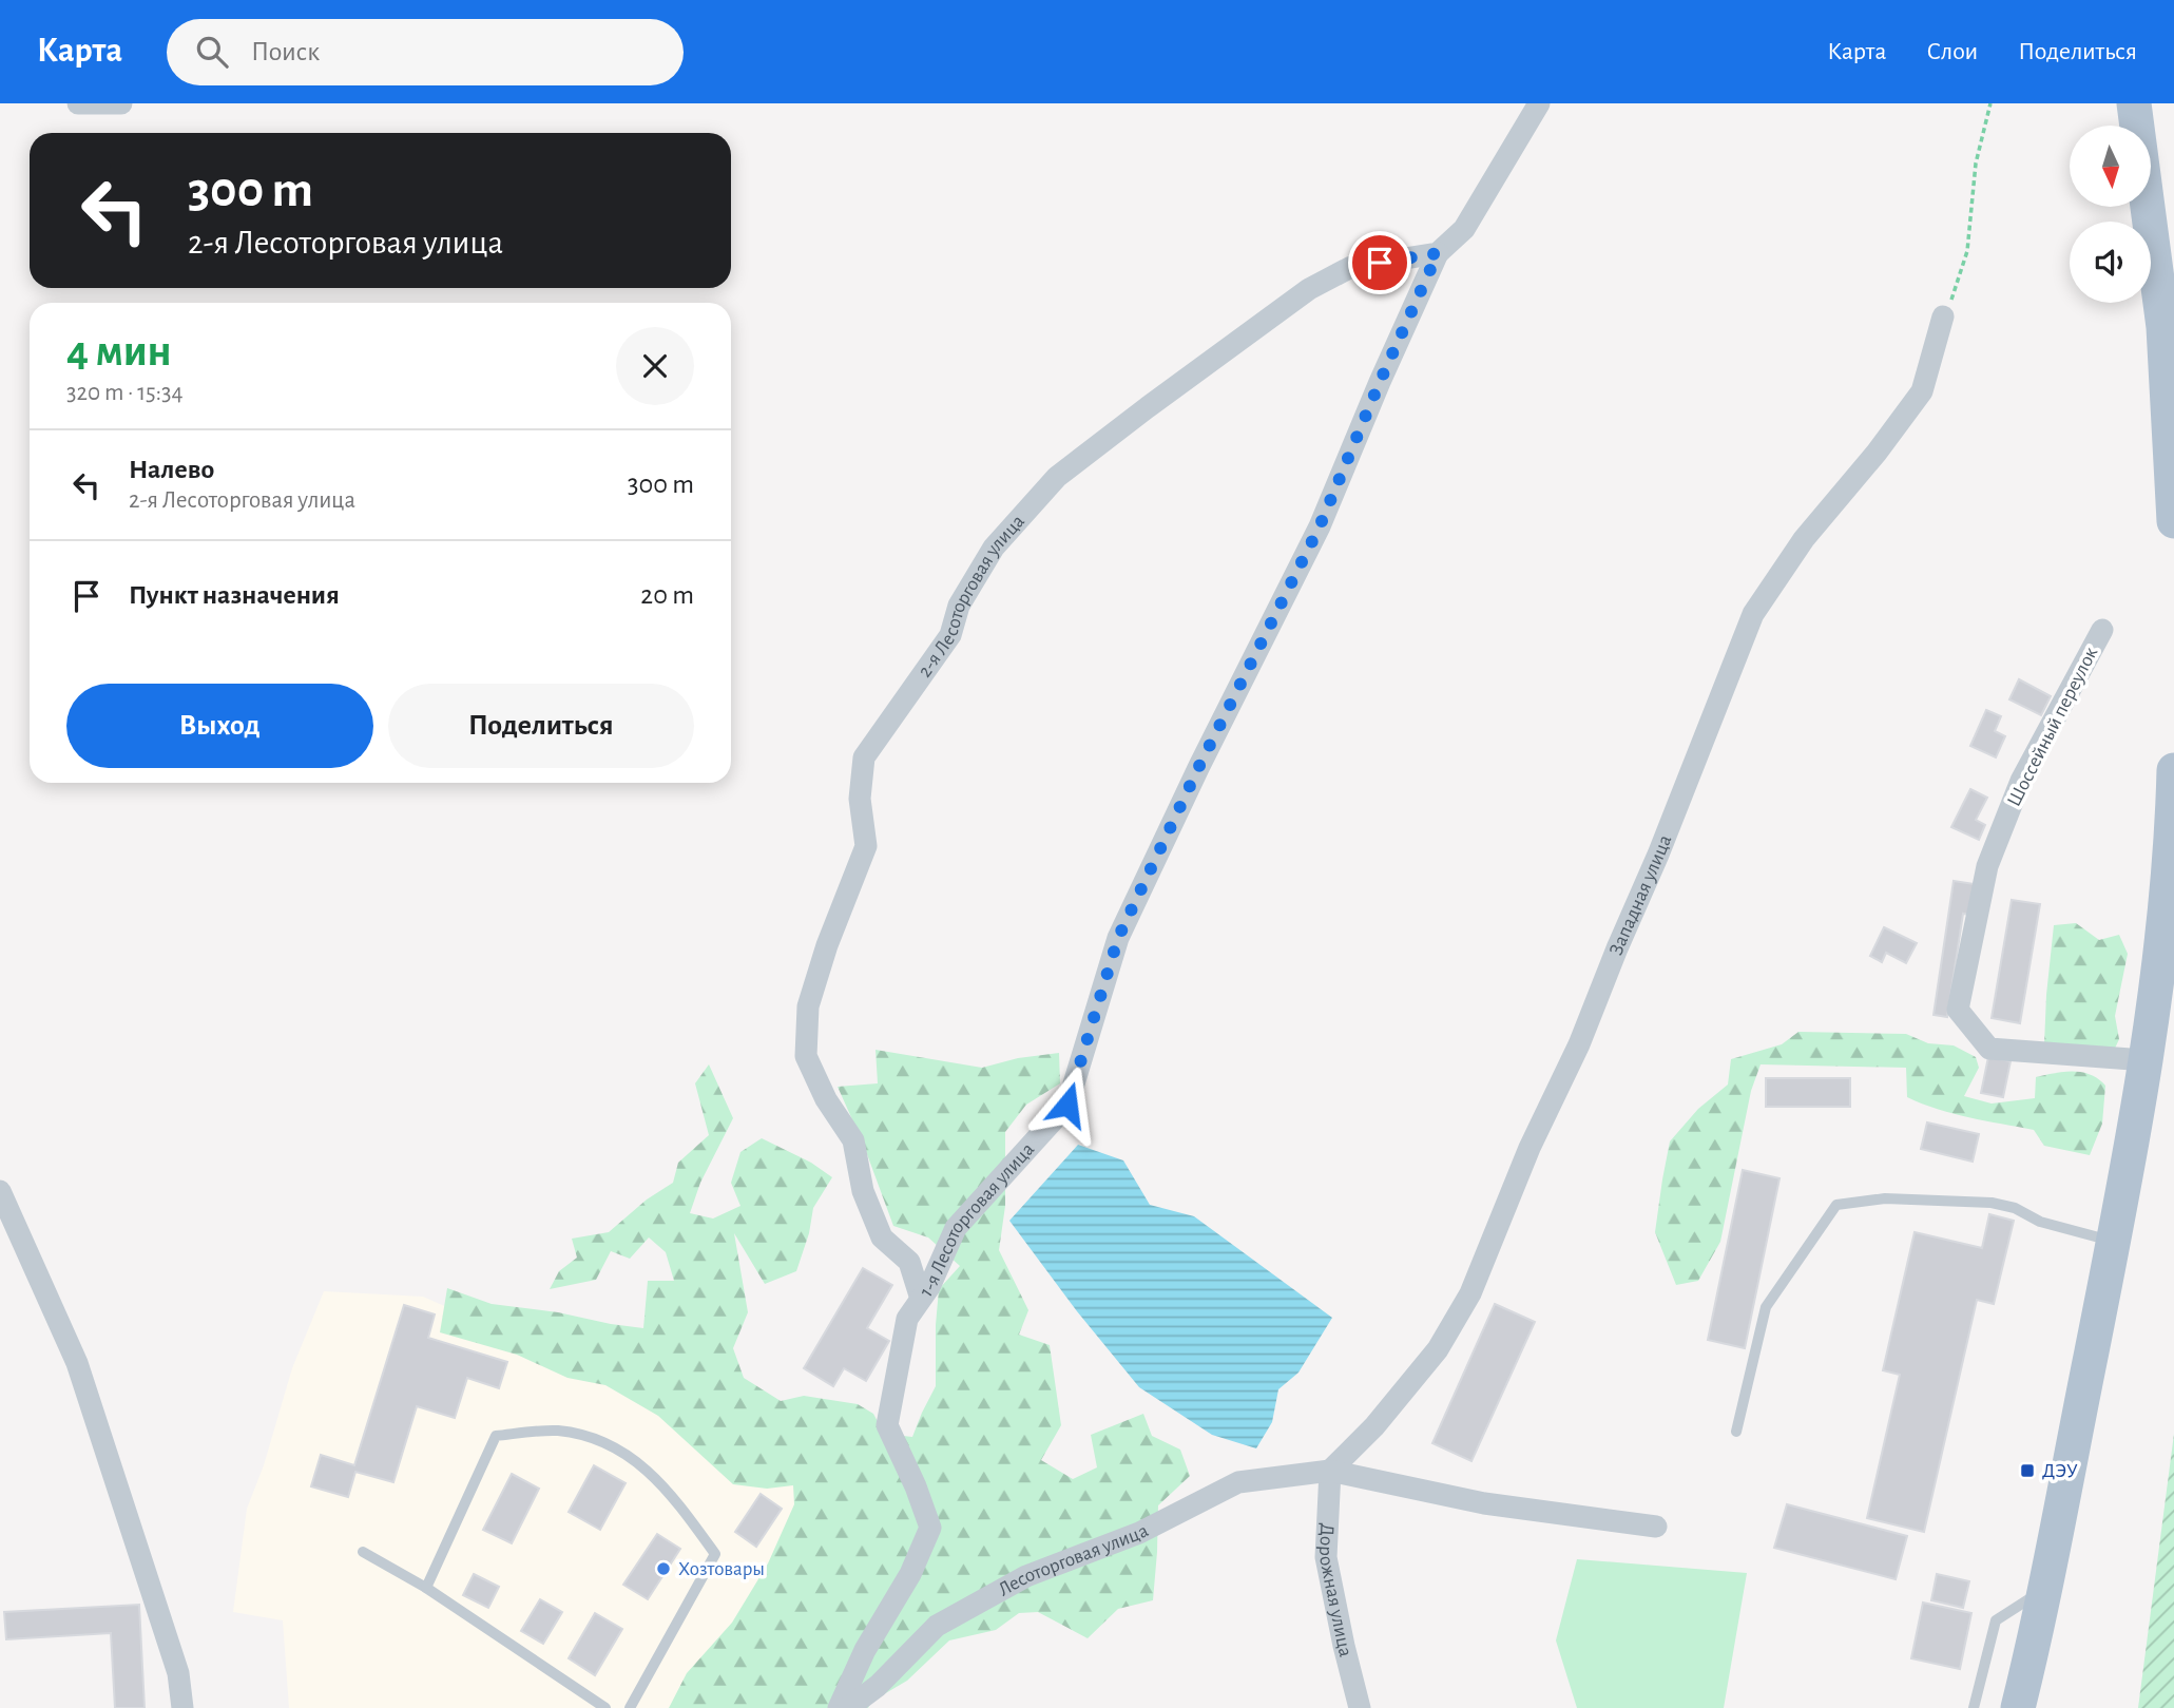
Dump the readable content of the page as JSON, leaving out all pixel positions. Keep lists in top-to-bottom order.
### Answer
{
  "streets": {
    "street": [
      "2-я Лесоторговая улица",
      "Шоссейный переулок",
      "Западная улица",
      "1-я Лесоторговая улица",
      "Лесоторговая улица",
      "Дорожная улица"
    ]
  },
  "crossings": [
    ["2-я Лесоторговая улица", "1-я Лесоторговая улица"],
    ["Западная улица", "Лесоторговая улица"],
    ["Западная улица", "Дорожная улица"],
    ["Лесоторговая улица", "Дорожная улица"]
  ],
  "places": {
    "transit": ["ДЭУ"],
    "other": ["Хозтовары"]
  },
  "north": "bottom",
  "page": {
    "header": "Карта",
    "search": "Поиск",
    "nav": ["Карта", "Слои", "Поделиться"],
    "turn": ["300 m", "2-я Лесоторговая улица"],
    "heading": ["4 мин", "320 m · 15:34"],
    "list": [
      {
        "name": "Налево",
        "note": "2-я Лесоторговая улица",
        "value": "300 m"
      },
      {
        "name": "Пункт назначения",
        "value": "20 m"
      }
    ],
    "buttons": ["Выход", "Поделиться"]
  }
}
